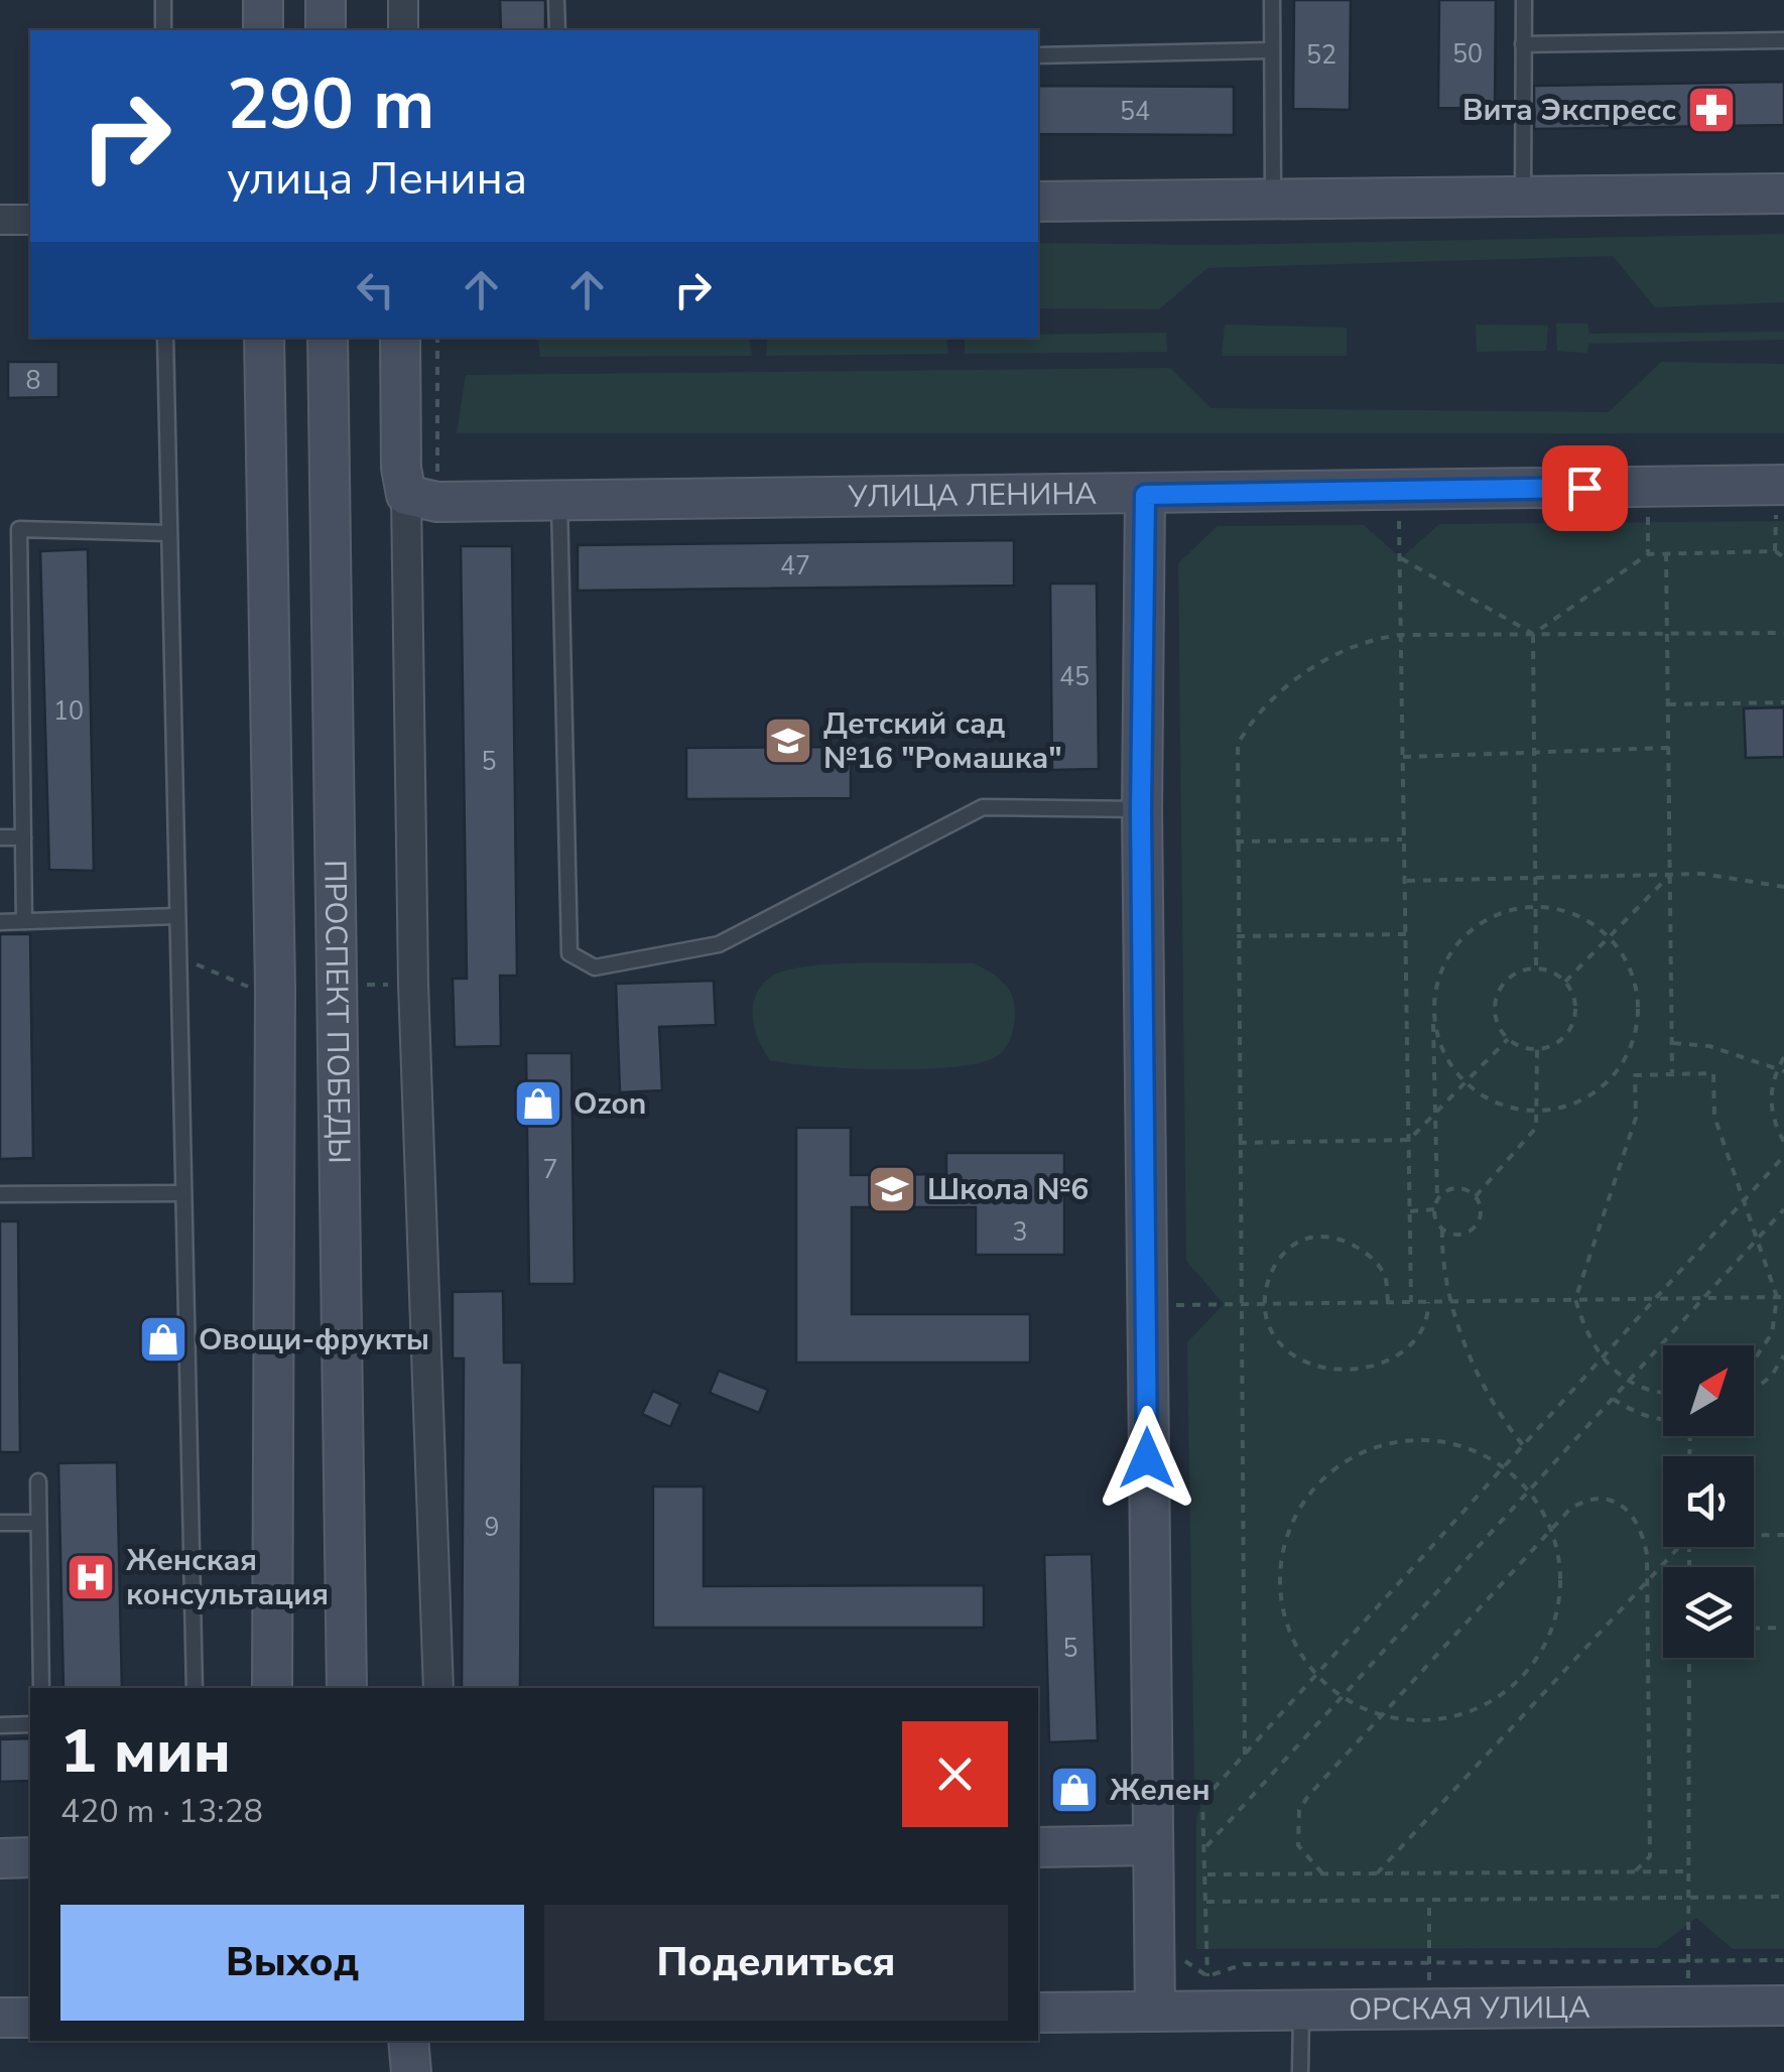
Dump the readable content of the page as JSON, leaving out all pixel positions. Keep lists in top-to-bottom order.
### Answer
{
  "streets": {
    "main road": ["УЛИЦА ЛЕНИНА", "ПРОСПЕКТ ПОБЕДЫ", "ОРСКАЯ УЛИЦА"]
  },
  "places": {
    "pharmacy": ["Вита Экспресс"],
    "school or university": ["Детский сад №16 \"Ромашка\"", "Школа №6"],
    "shop": ["Ozon", "Овощи-фрукты", "Желен"],
    "hospital": ["Женская консультация"]
  },
  "house_numbers": [
    "50",
    "52",
    "54",
    "8",
    "47",
    "45",
    "10",
    "5",
    "7",
    "3",
    "9",
    "5"
  ],
  "north": "top right",
  "page": {
    "turn": ["290 m", "улица Ленина"],
    "heading": ["1 мин", "420 m · 13:28"],
    "buttons": ["Выход", "Поделиться"]
  }
}
